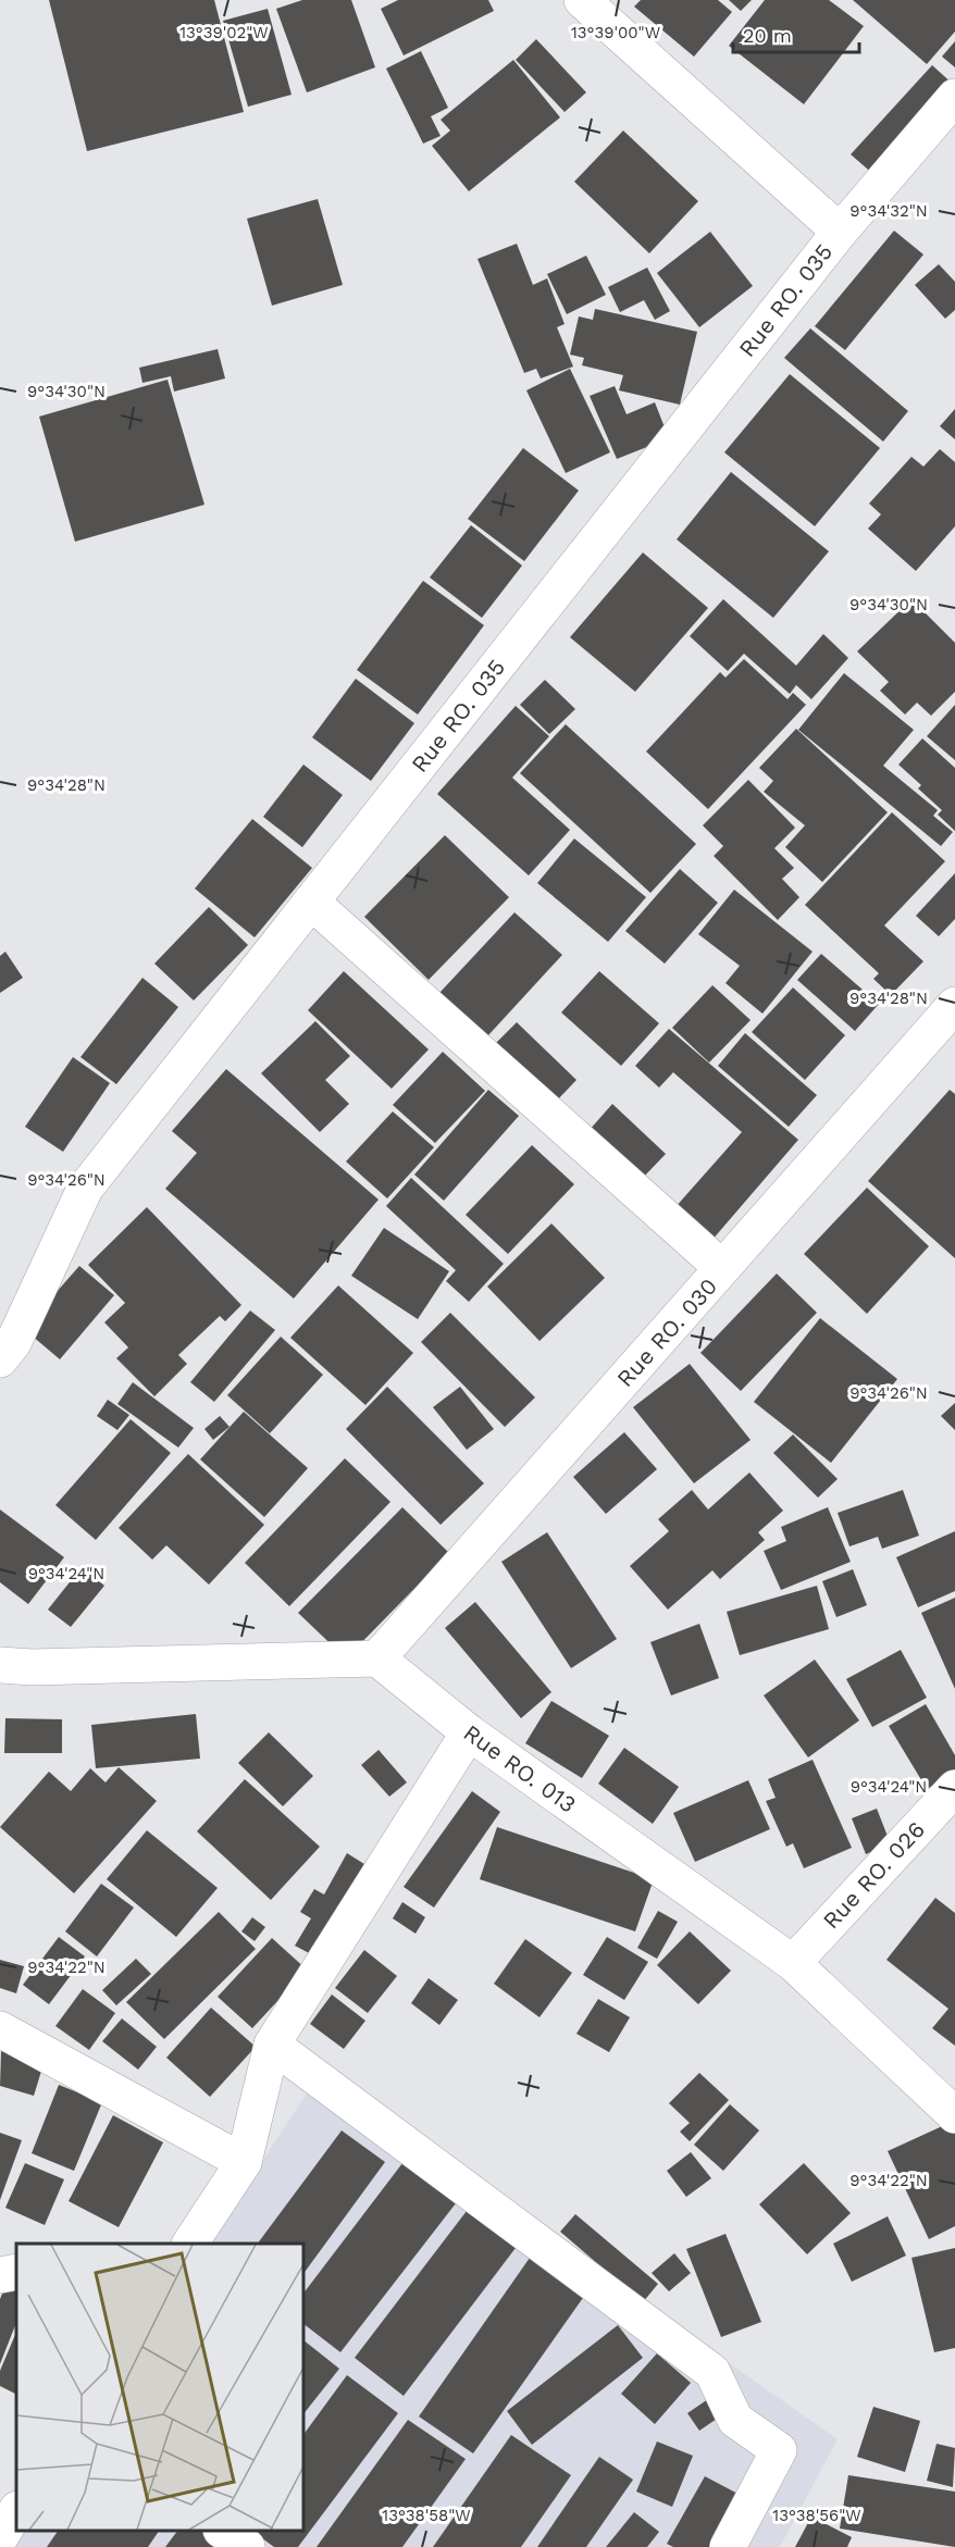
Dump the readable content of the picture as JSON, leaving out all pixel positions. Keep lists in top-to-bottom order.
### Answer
{
  "streets": {
    "street": [
      "Rue RO. 035",
      "Rue RO. 030",
      "Rue RO. 013",
      "Rue RO. 026"
    ]
  },
  "crossings": [
    ["Rue RO. 030", "Rue RO. 013"],
    ["Rue RO. 013", "Rue RO. 026"]
  ],
  "scale_bar": "20 m",
  "coordinates": [
    "13°39'02\"W",
    "13°39'00\"W",
    "9°34'32\"N",
    "9°34'30\"N",
    "9°34'28\"N",
    "9°34'26\"N",
    "9°34'24\"N",
    "9°34'22\"N",
    "13°38'58\"W",
    "13°38'56\"W"
  ]
}
